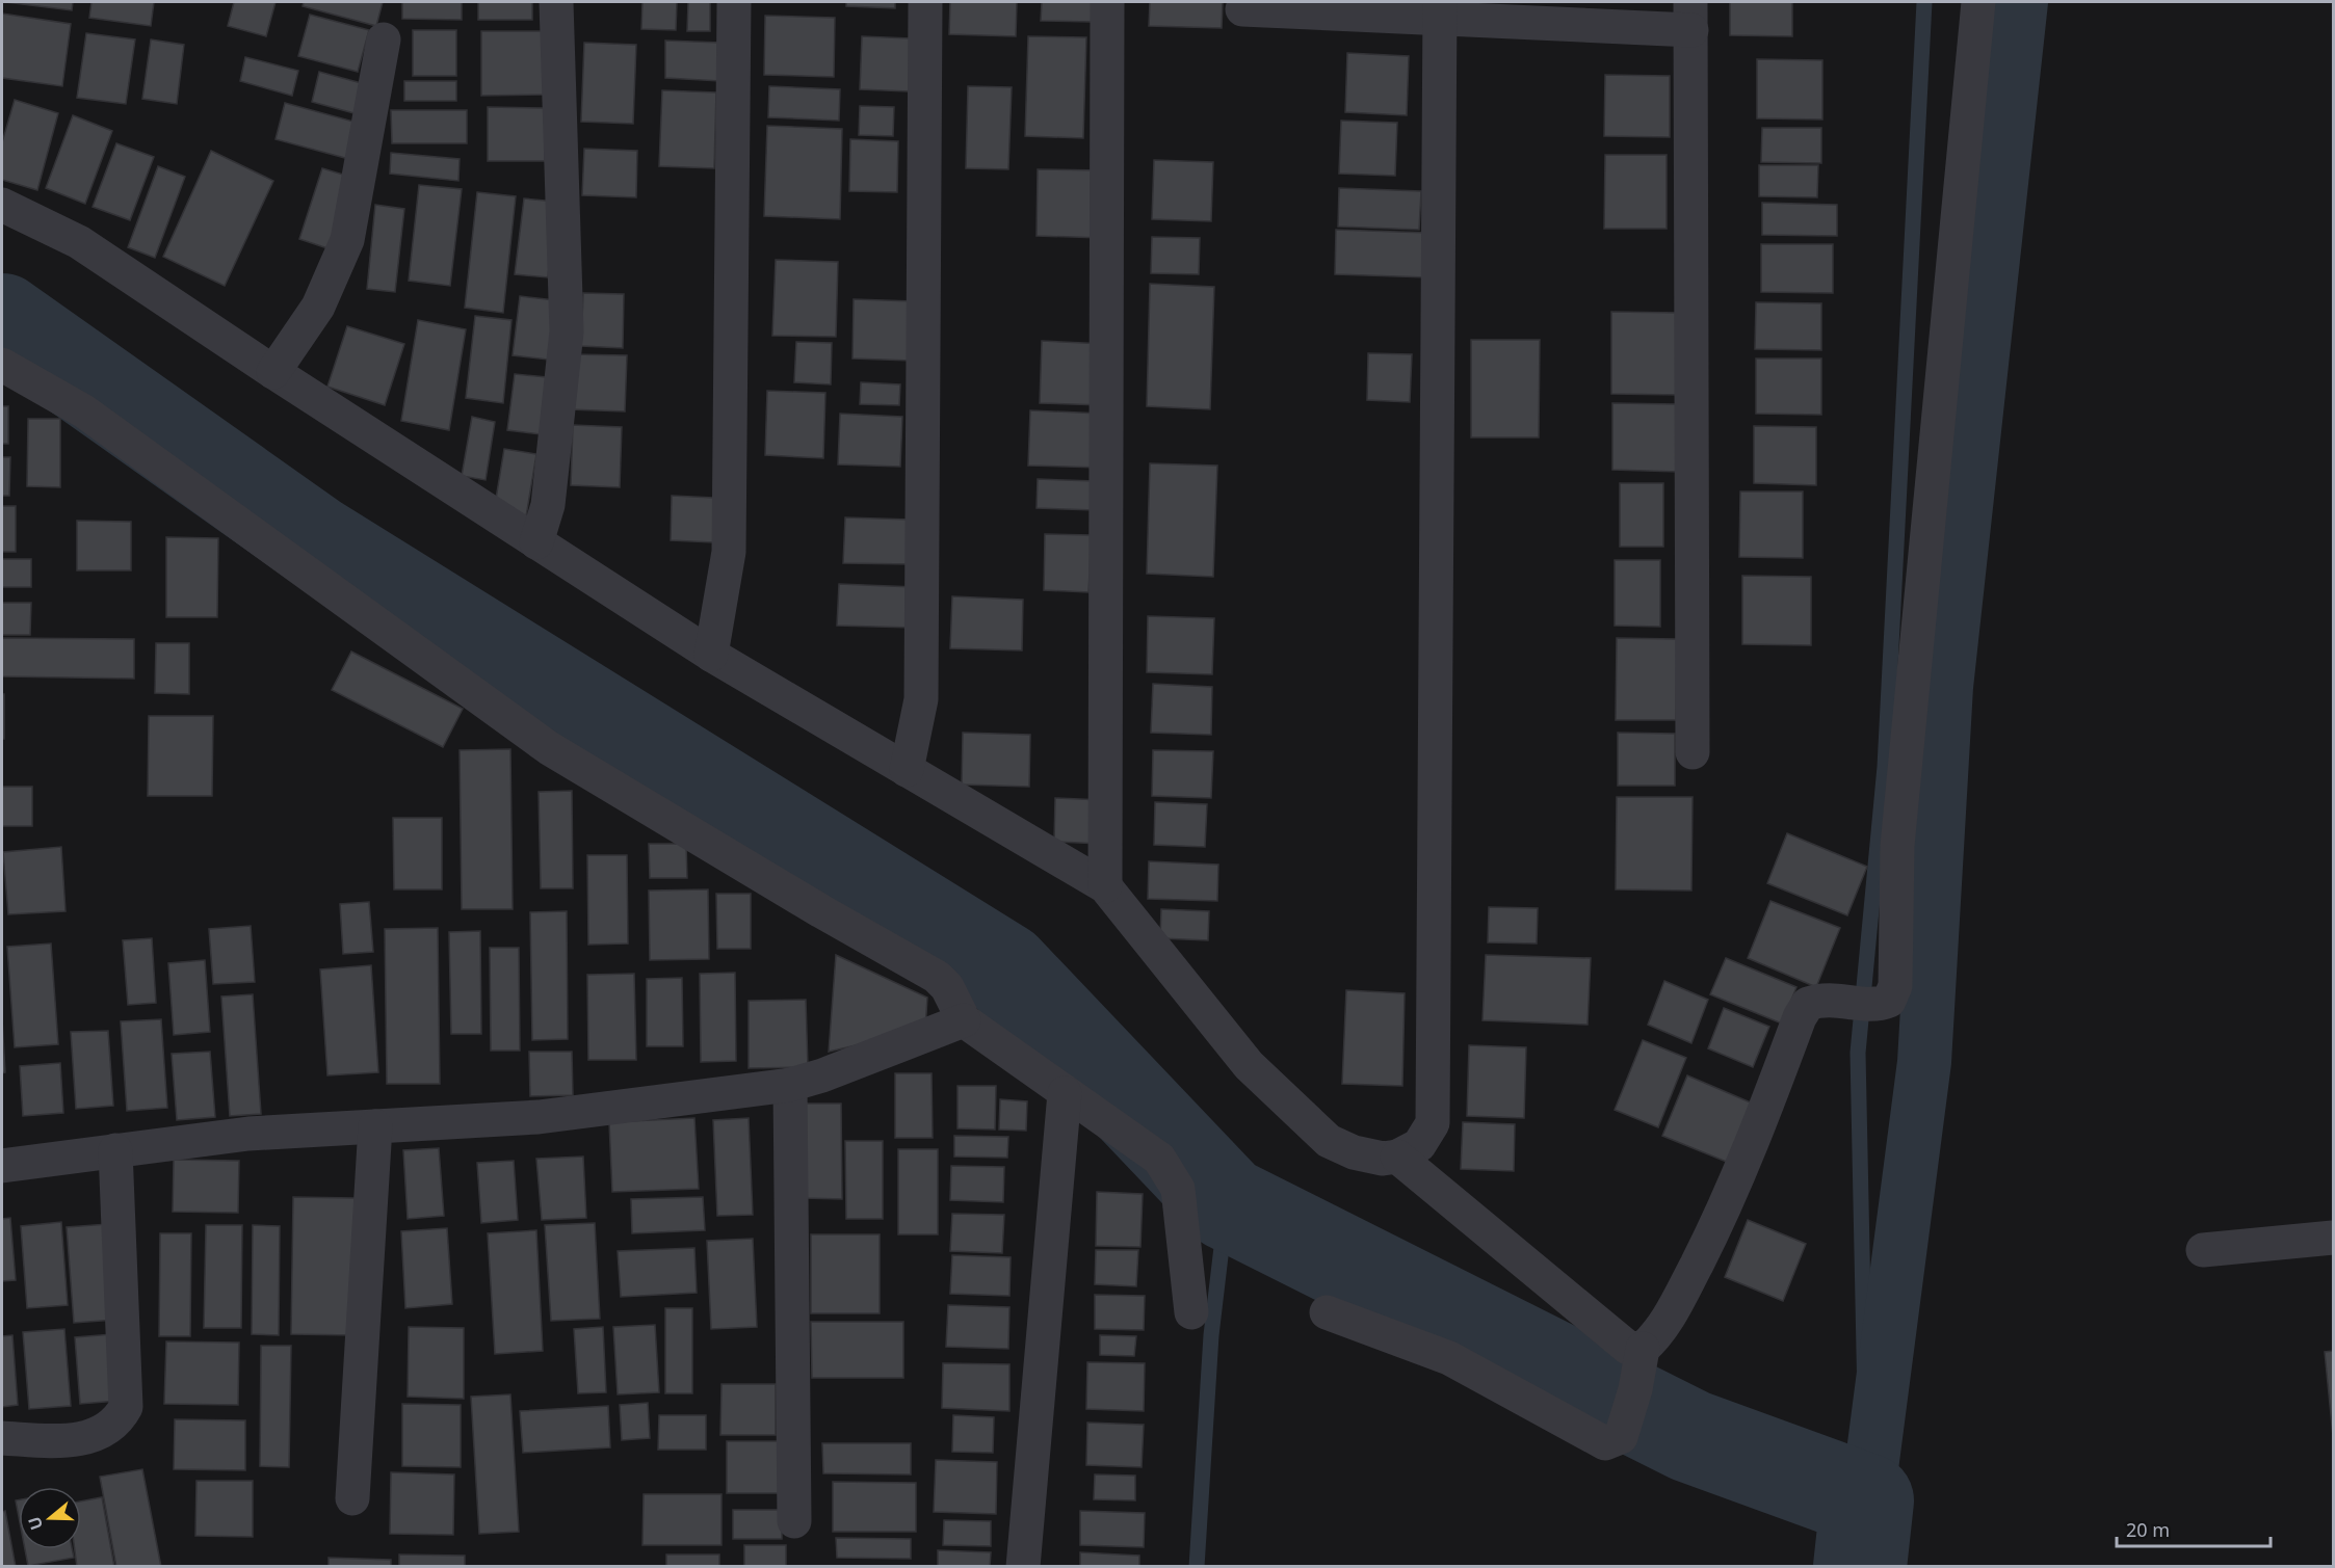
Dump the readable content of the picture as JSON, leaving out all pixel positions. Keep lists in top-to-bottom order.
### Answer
{
  "scale_bar": "20 m",
  "north": "left"
}
